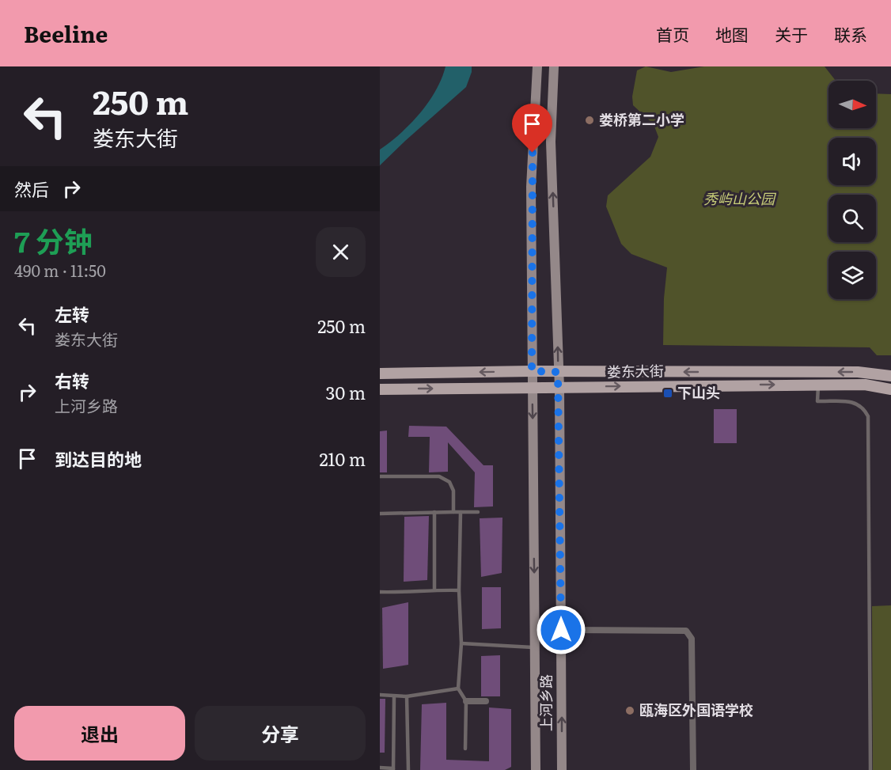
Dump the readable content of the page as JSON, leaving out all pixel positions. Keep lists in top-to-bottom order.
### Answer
{
  "streets": {
    "main road": ["娄东大街", "上河乡路"]
  },
  "crossings": [
    ["娄东大街", "上河乡路"]
  ],
  "parks": ["秀屿山公园"],
  "places": {
    "other": ["娄桥第二小学", "瓯海区外国语学校"],
    "transit": ["下山头"]
  },
  "north": "right",
  "page": {
    "header": "Beeline",
    "nav": [
      "首页",
      "地图",
      "关于",
      "联系"
    ],
    "turn": ["250 m", "娄东大街"],
    "then": "然后",
    "heading": ["7 分钟", "490 m · 11:50"],
    "list": [
      {
        "name": "左转",
        "note": "娄东大街",
        "value": "250 m"
      },
      {
        "name": "右转",
        "note": "上河乡路",
        "value": "30 m"
      },
      {
        "name": "到达目的地",
        "value": "210 m"
      }
    ],
    "buttons": ["退出", "分享"]
  }
}
